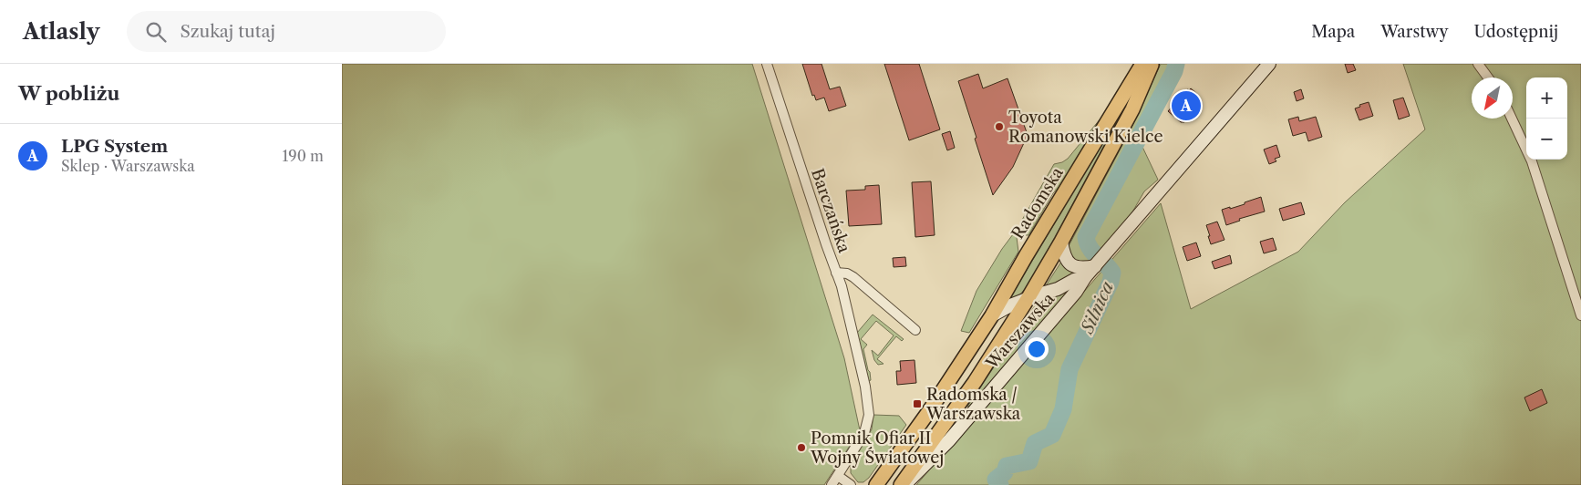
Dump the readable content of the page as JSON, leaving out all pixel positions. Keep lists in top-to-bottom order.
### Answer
{
  "streets": {
    "main road": ["Radomska", "Warszawska"],
    "street": ["Barczańska"]
  },
  "crossings": [
    ["Radomska", "Warszawska"]
  ],
  "water": ["Silnica"],
  "places": {
    "other": ["Toyota Romanowski Kielce", "Pomnik Ofiar II Wojny Światowej"],
    "transit": ["Radomska / Warszawska"]
  },
  "north": "bottom left",
  "page": {
    "header": "Atlasly",
    "search": "Szukaj tutaj",
    "nav": ["Mapa", "Warstwy", "Udostępnij"],
    "heading": "W pobliżu",
    "map_buttons": ["+", "−"],
    "pins": "A",
    "list": [
      {
        "mark": "A",
        "name": "LPG System",
        "note": "Sklep · Warszawska",
        "value": "190 m"
      }
    ]
  }
}
